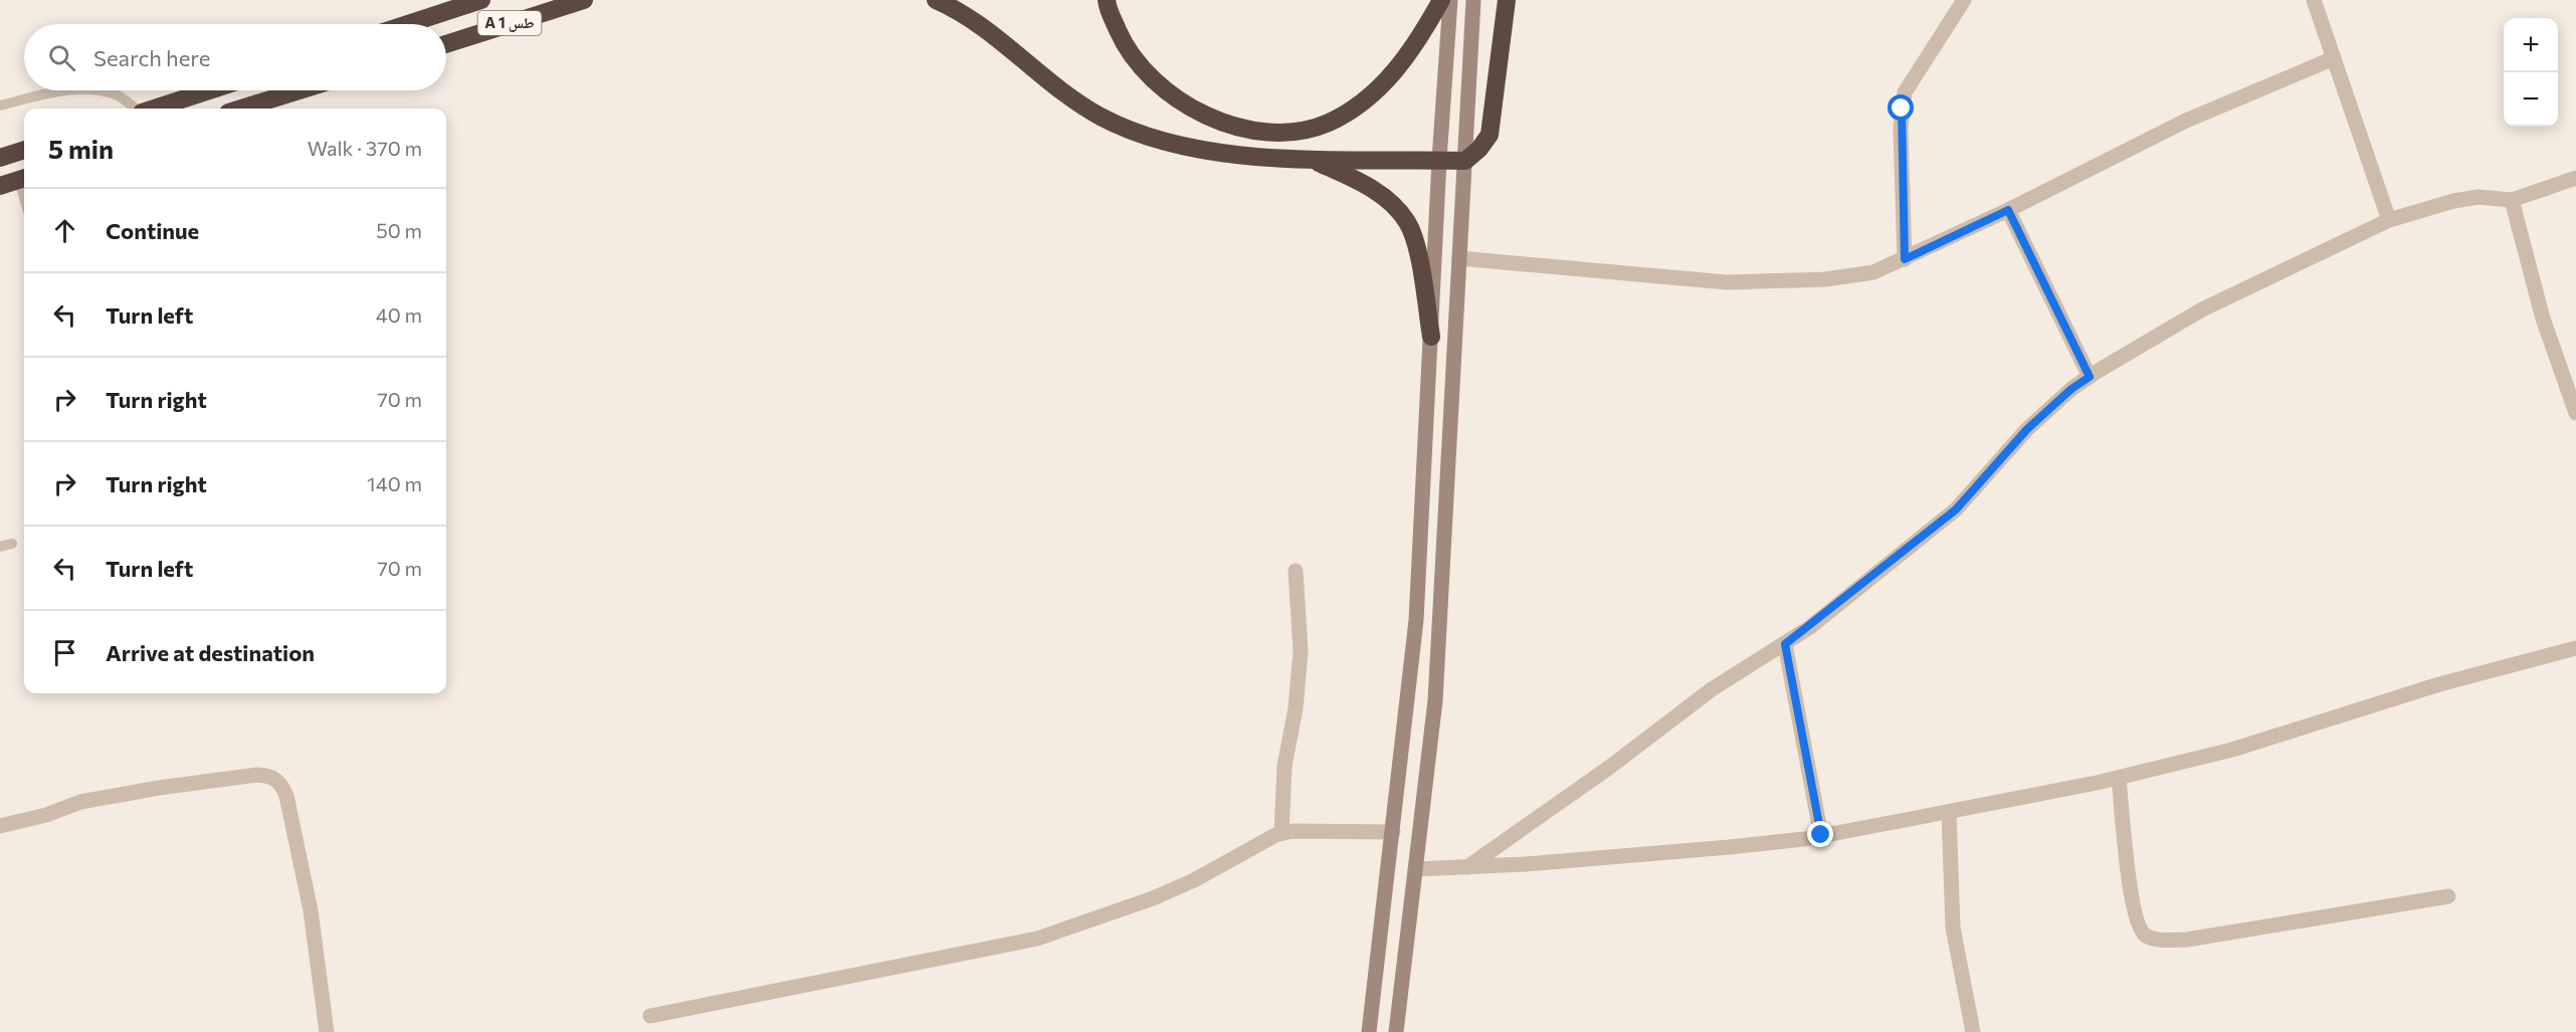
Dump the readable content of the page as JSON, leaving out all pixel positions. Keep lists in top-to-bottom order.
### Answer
{
  "streets": {
    "highway": ["A 1 طس"]
  },
  "page": {
    "map_buttons": ["+", "−"],
    "search": "Search here",
    "heading": ["5 min", "Walk · 370 m"],
    "list": [
      ["Continue", "50 m"],
      ["Turn left", "40 m"],
      ["Turn right", "70 m"],
      ["Turn right", "140 m"],
      ["Turn left", "70 m"],
      "Arrive at destination"
    ]
  }
}
